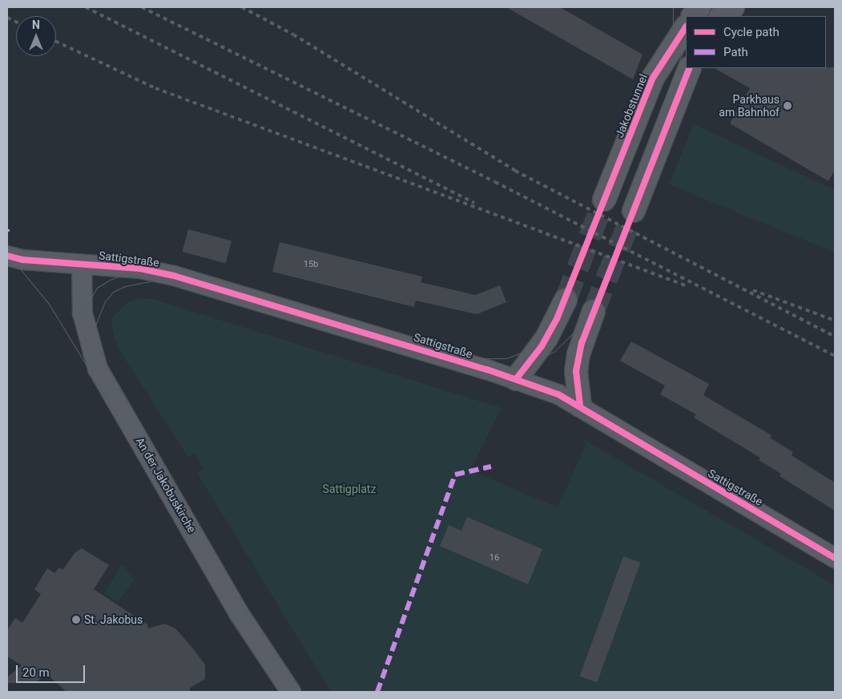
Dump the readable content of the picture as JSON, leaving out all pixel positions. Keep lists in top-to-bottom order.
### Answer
{
  "streets": {
    "street": ["Jakobstunnel", "Sattigstraße", "An der Jakobuskirche"]
  },
  "crossings": [
    ["Sattigstraße", "An der Jakobuskirche"]
  ],
  "parks": ["Sattigplatz"],
  "places": ["Parkhaus am Bahnhof", "St. Jakobus"],
  "house_numbers": ["15b", "16"],
  "legend": ["Cycle path", "Path"],
  "scale_bar": "20 m",
  "north": "top"
}
